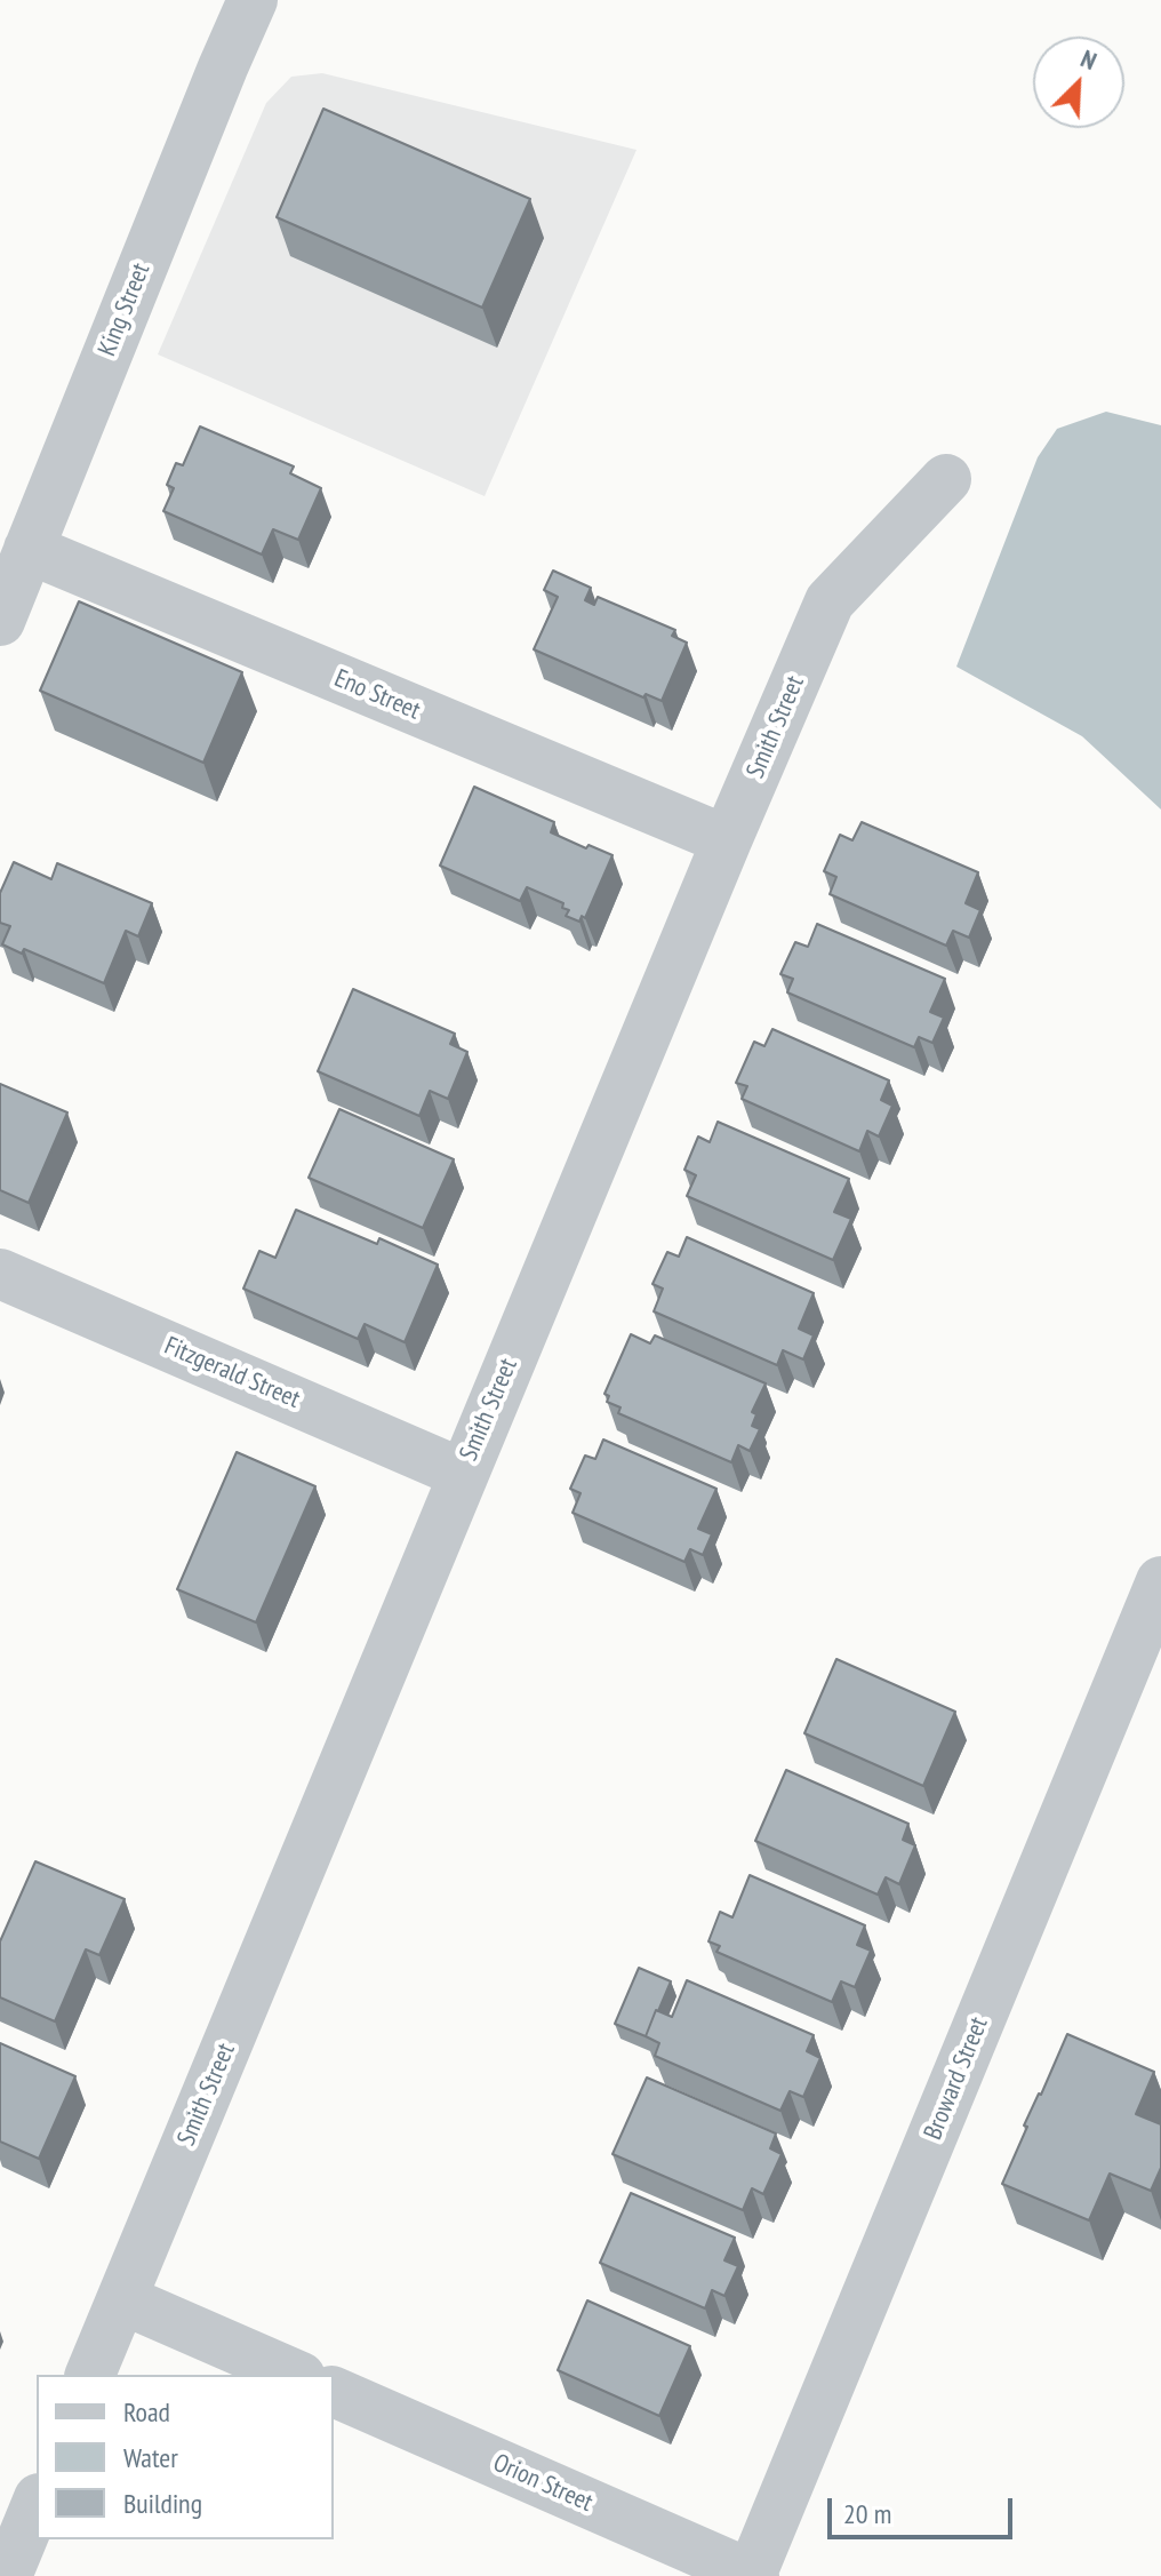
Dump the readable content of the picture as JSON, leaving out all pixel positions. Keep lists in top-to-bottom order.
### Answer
{
  "streets": {
    "street": [
      "King Street",
      "Eno Street",
      "Smith Street",
      "Fitzgerald Street",
      "Broward Street",
      "Orion Street"
    ]
  },
  "crossings": [
    ["King Street", "Eno Street"],
    ["Eno Street", "Smith Street"],
    ["Smith Street", "Fitzgerald Street"],
    ["Broward Street", "Orion Street"]
  ],
  "legend": ["Road", "Water", "Building"],
  "scale_bar": "20 m",
  "north": "top right"
}
